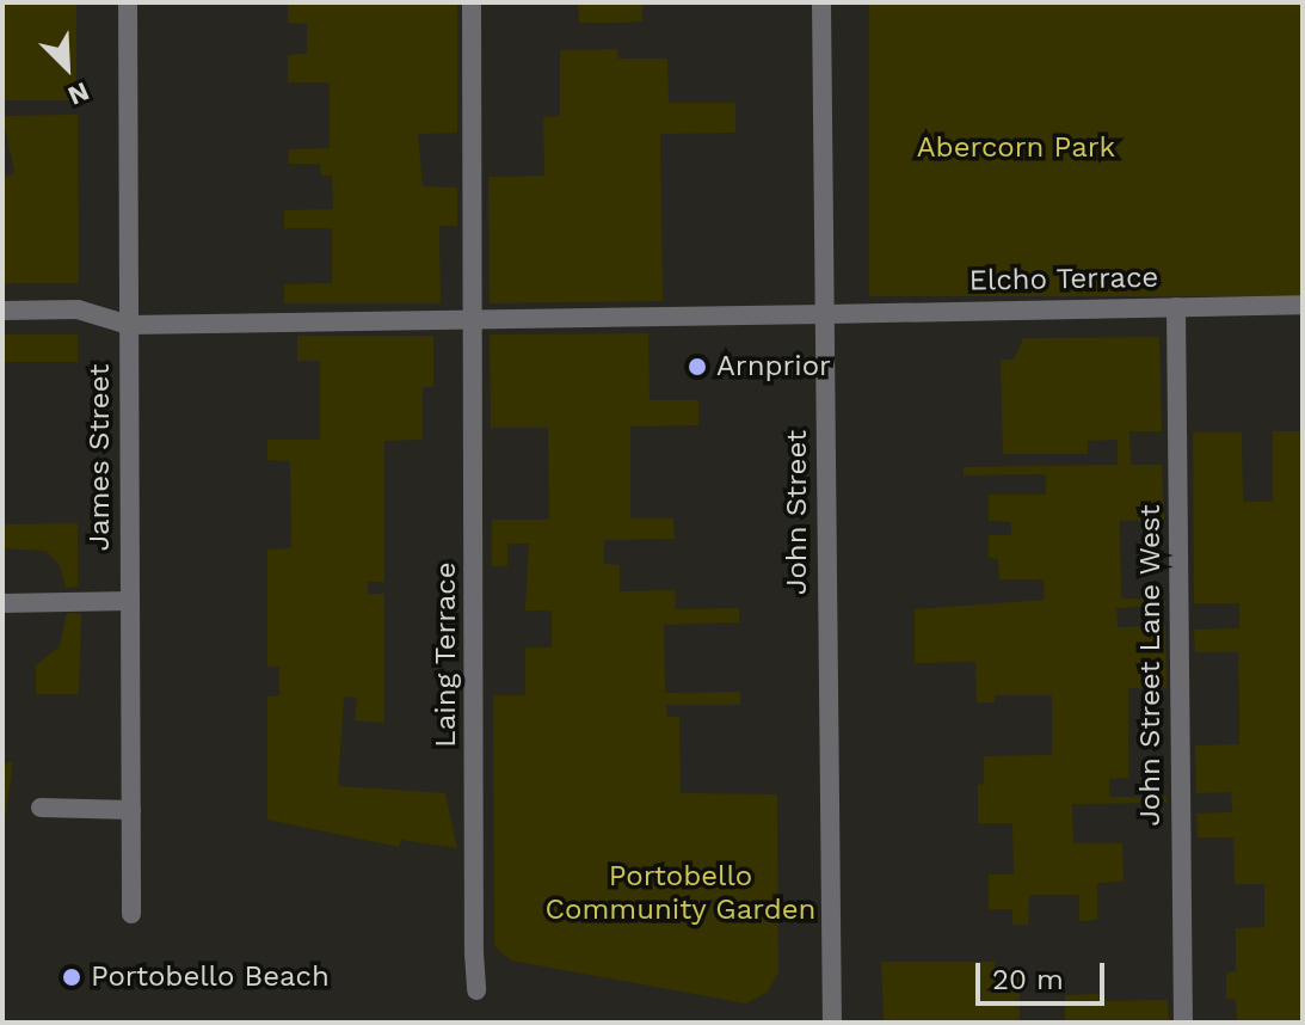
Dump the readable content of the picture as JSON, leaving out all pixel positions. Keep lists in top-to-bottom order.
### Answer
{
  "streets": {
    "street": [
      "Elcho Terrace",
      "James Street",
      "John Street",
      "Laing Terrace",
      "John Street Lane West"
    ]
  },
  "crossings": [
    ["Elcho Terrace", "James Street"],
    ["Elcho Terrace", "John Street"],
    ["Elcho Terrace", "Laing Terrace"],
    ["Elcho Terrace", "John Street Lane West"]
  ],
  "parks": ["Abercorn Park", "Portobello Community Garden"],
  "places": ["Arnprior", "Portobello Beach"],
  "scale_bar": "20 m",
  "north": "bottom right"
}
